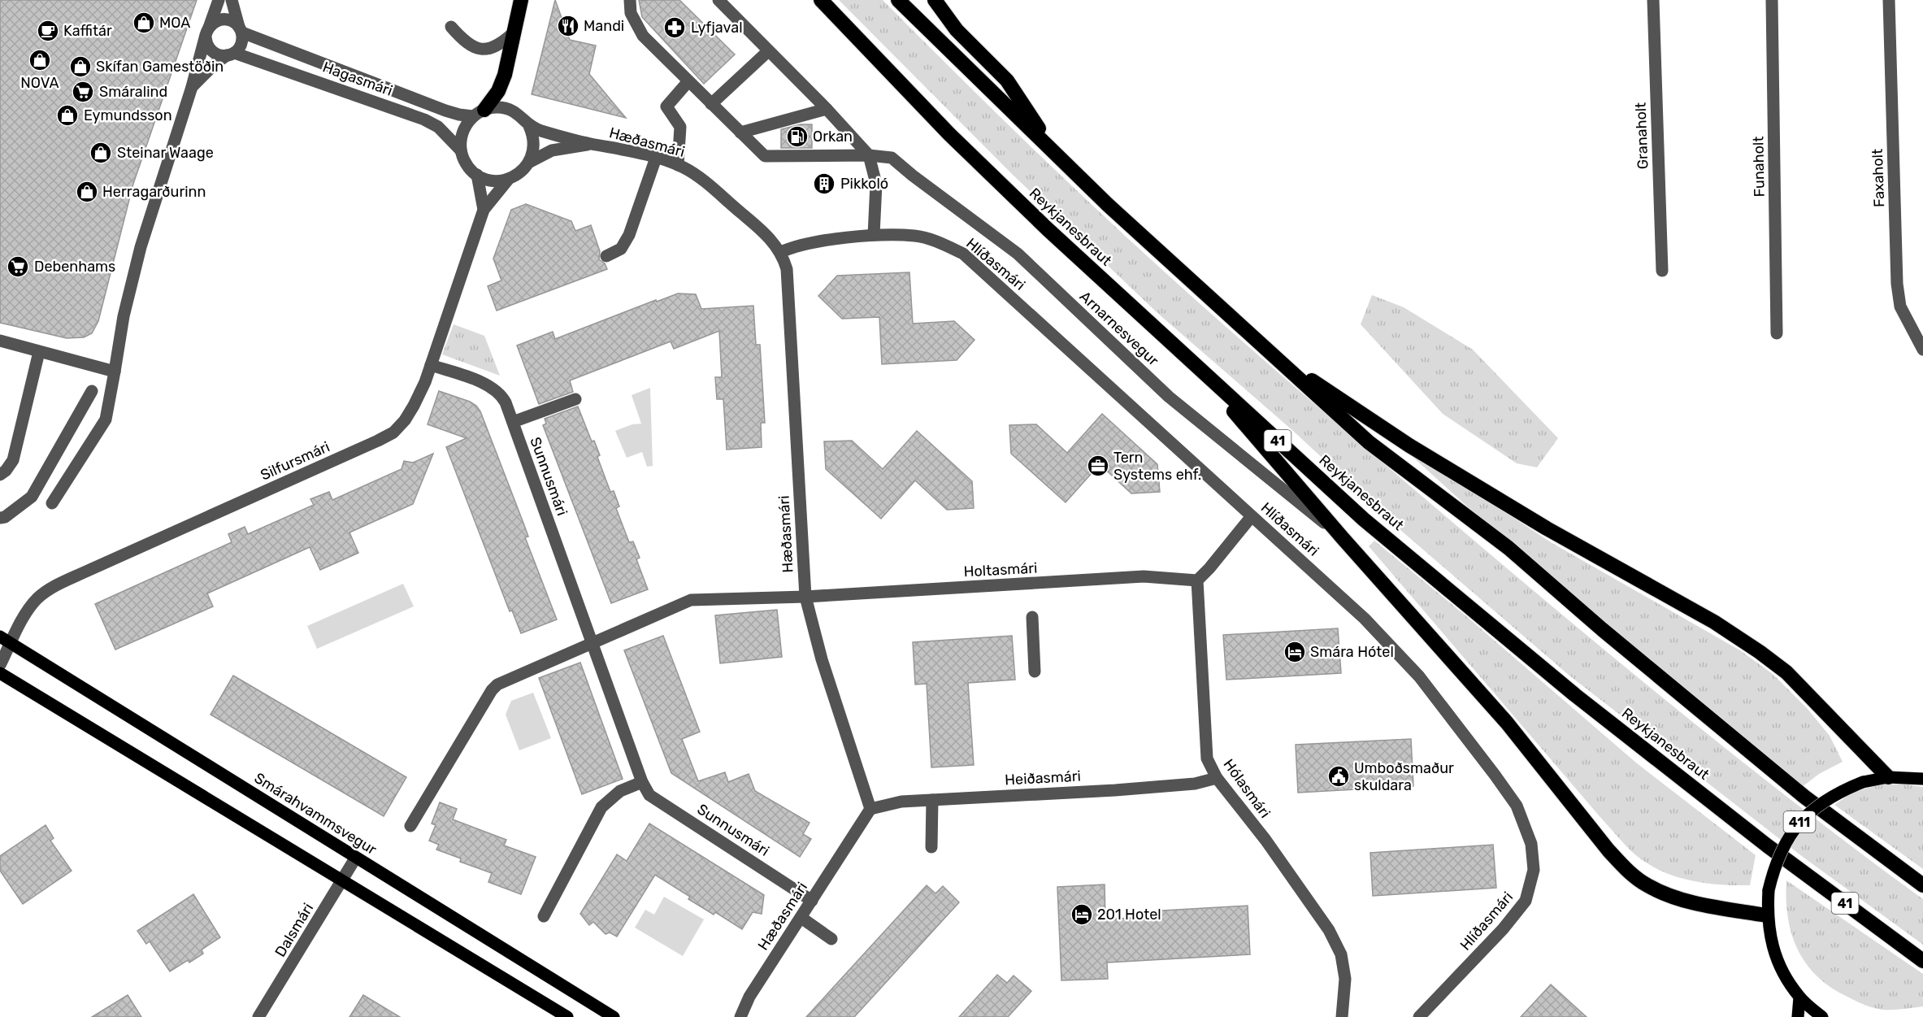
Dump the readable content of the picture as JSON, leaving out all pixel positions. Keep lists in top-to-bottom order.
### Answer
{
  "streets": {
    "highway": ["Reykjanesbraut", "41"],
    "main road": ["Smárahvammsvegur", "411"],
    "street": [
      "Hagasmári",
      "Granaholt",
      "Hæðasmári",
      "Funaholt",
      "Faxaholt",
      "Hlíðasmári",
      "Arnarnesvegur",
      "Silfursmári",
      "Sunnusmári",
      "Holtasmári",
      "Heiðasmári",
      "Hólasmári",
      "Dalsmári"
    ]
  },
  "crossings": [
    ["Hagasmári", "Hæðasmári"],
    ["Hagasmári", "Silfursmári"],
    ["Hæðasmári", "Hlíðasmári"],
    ["Hæðasmári", "Silfursmári"],
    ["Hæðasmári", "Sunnusmári"],
    ["Hæðasmári", "Holtasmári"],
    ["Hæðasmári", "Heiðasmári"],
    ["Silfursmári", "Sunnusmári"],
    ["Silfursmári", "Smárahvammsvegur"],
    ["Holtasmári", "Hólasmári"],
    ["Heiðasmári", "Hólasmári"],
    ["Smárahvammsvegur", "Dalsmári"]
  ],
  "places": {
    "shop": [
      "MOA",
      "NOVA",
      "Skífan Gamestöðin",
      "Eymundsson",
      "Steinar Waage",
      "Herragarðurinn"
    ],
    "restaurant": ["Mandi"],
    "pharmacy": ["Lyfjaval"],
    "cafe": ["Kaffitár"],
    "supermarket": ["Smáralind", "Debenhams"],
    "fuel station": ["Orkan"],
    "building": ["Pikkoló"],
    "office": ["Tern Systems ehf."],
    "hotel": ["Smára Hótel", "201 Hotel"],
    "public building": ["Umboðsmaður skuldara"]
  }
}
